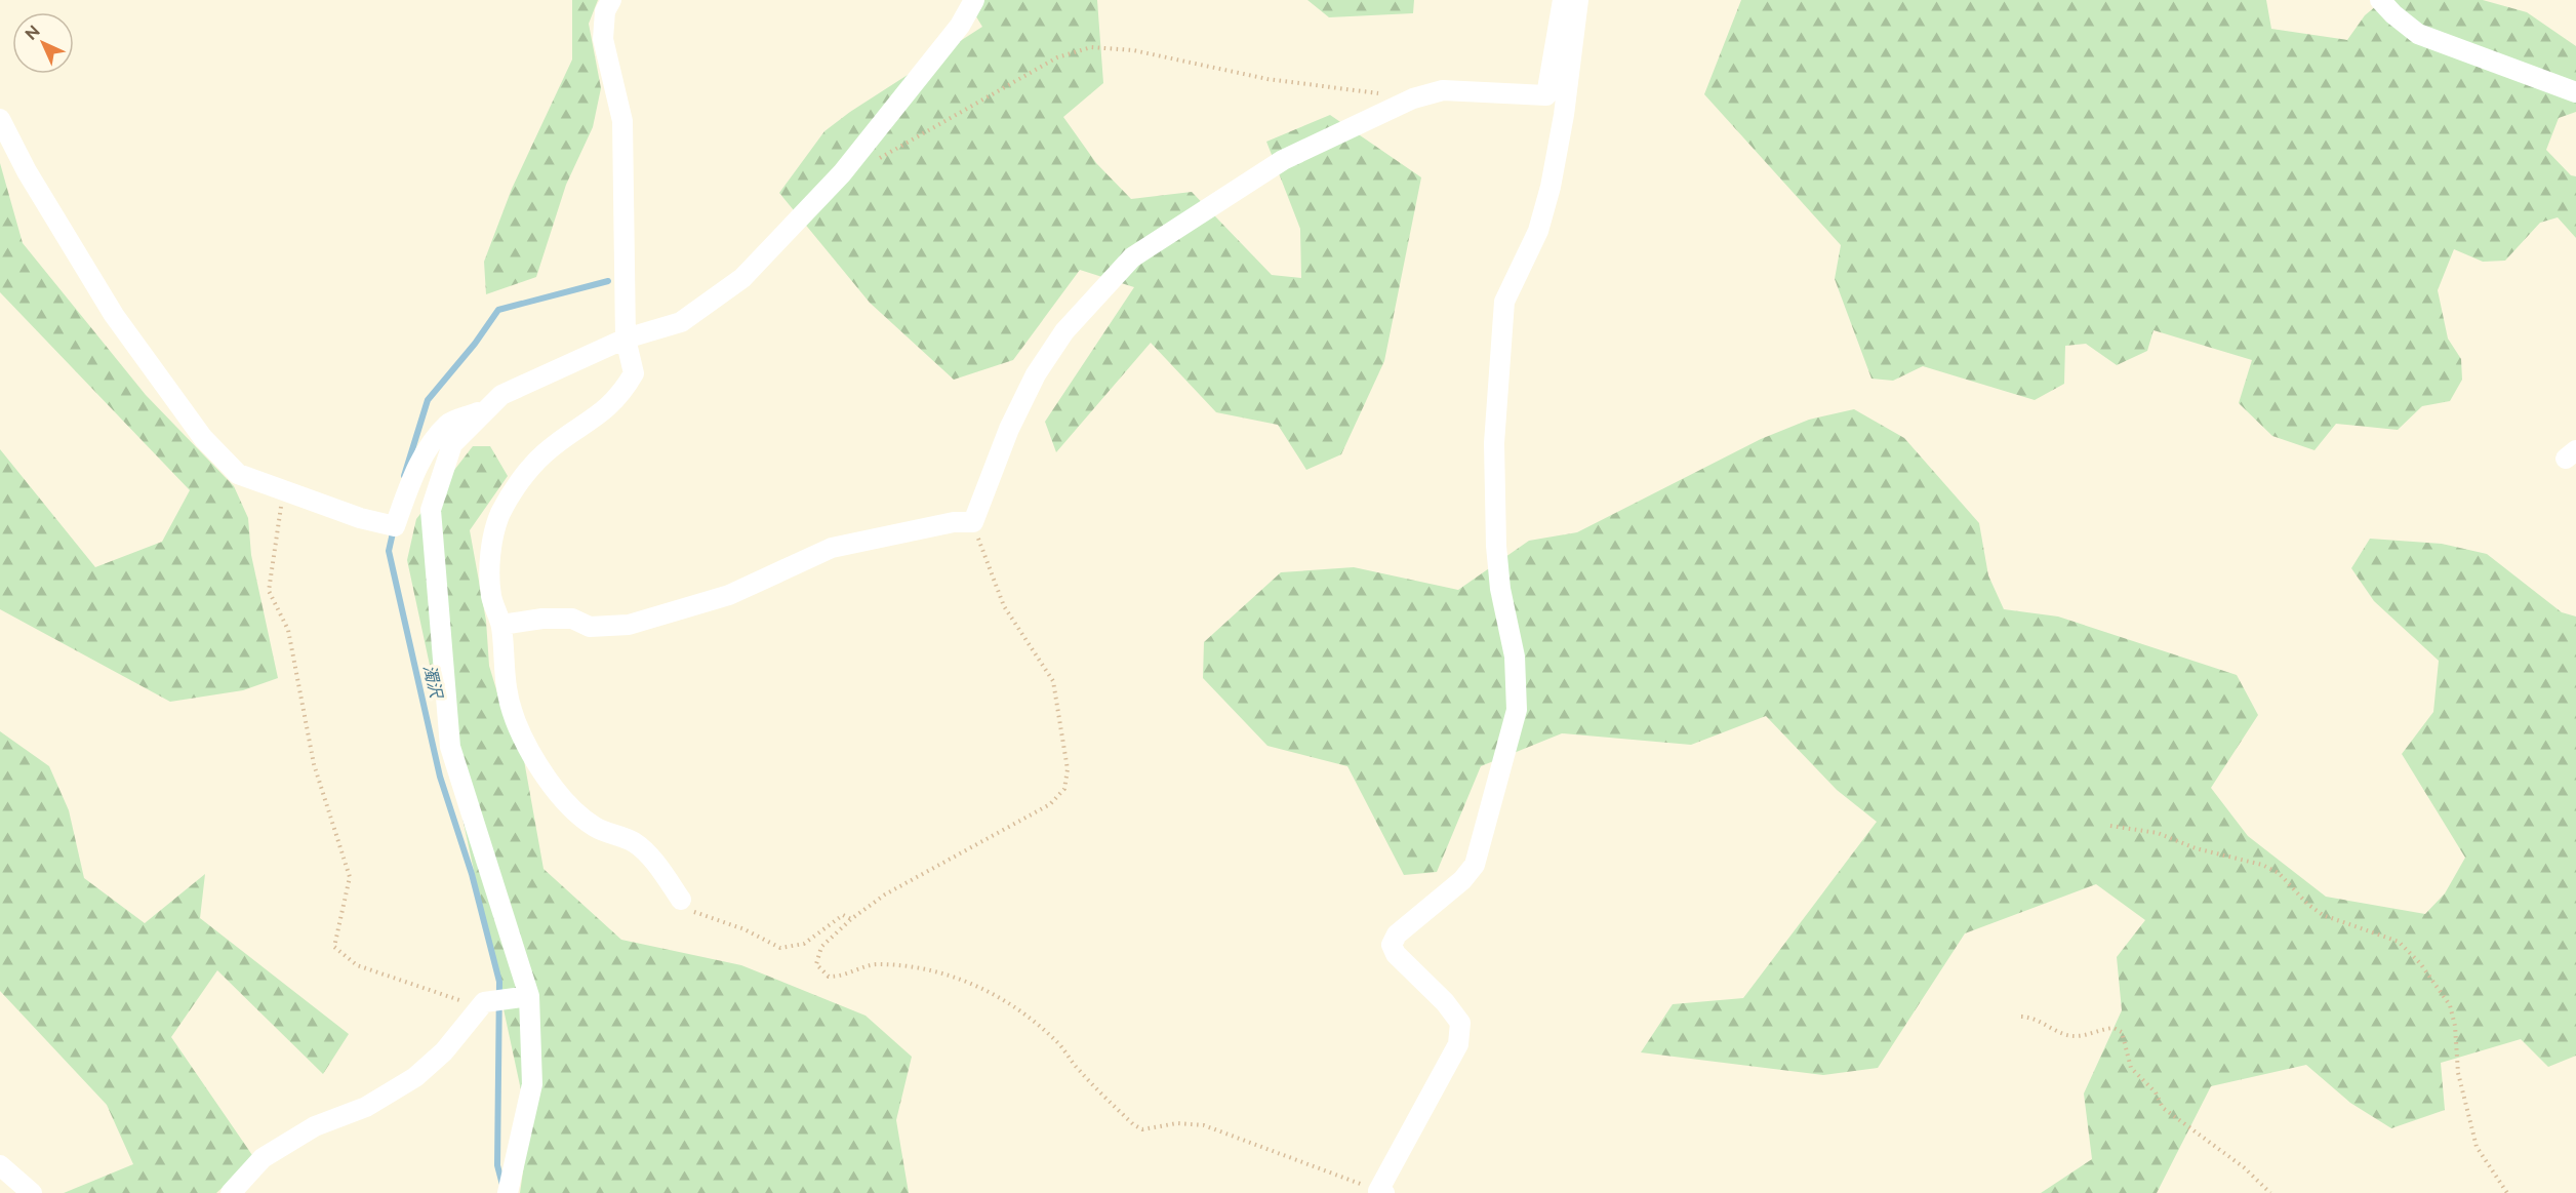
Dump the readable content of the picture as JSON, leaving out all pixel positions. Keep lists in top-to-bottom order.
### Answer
{
  "water": ["濁沢"],
  "north": "top left"
}
